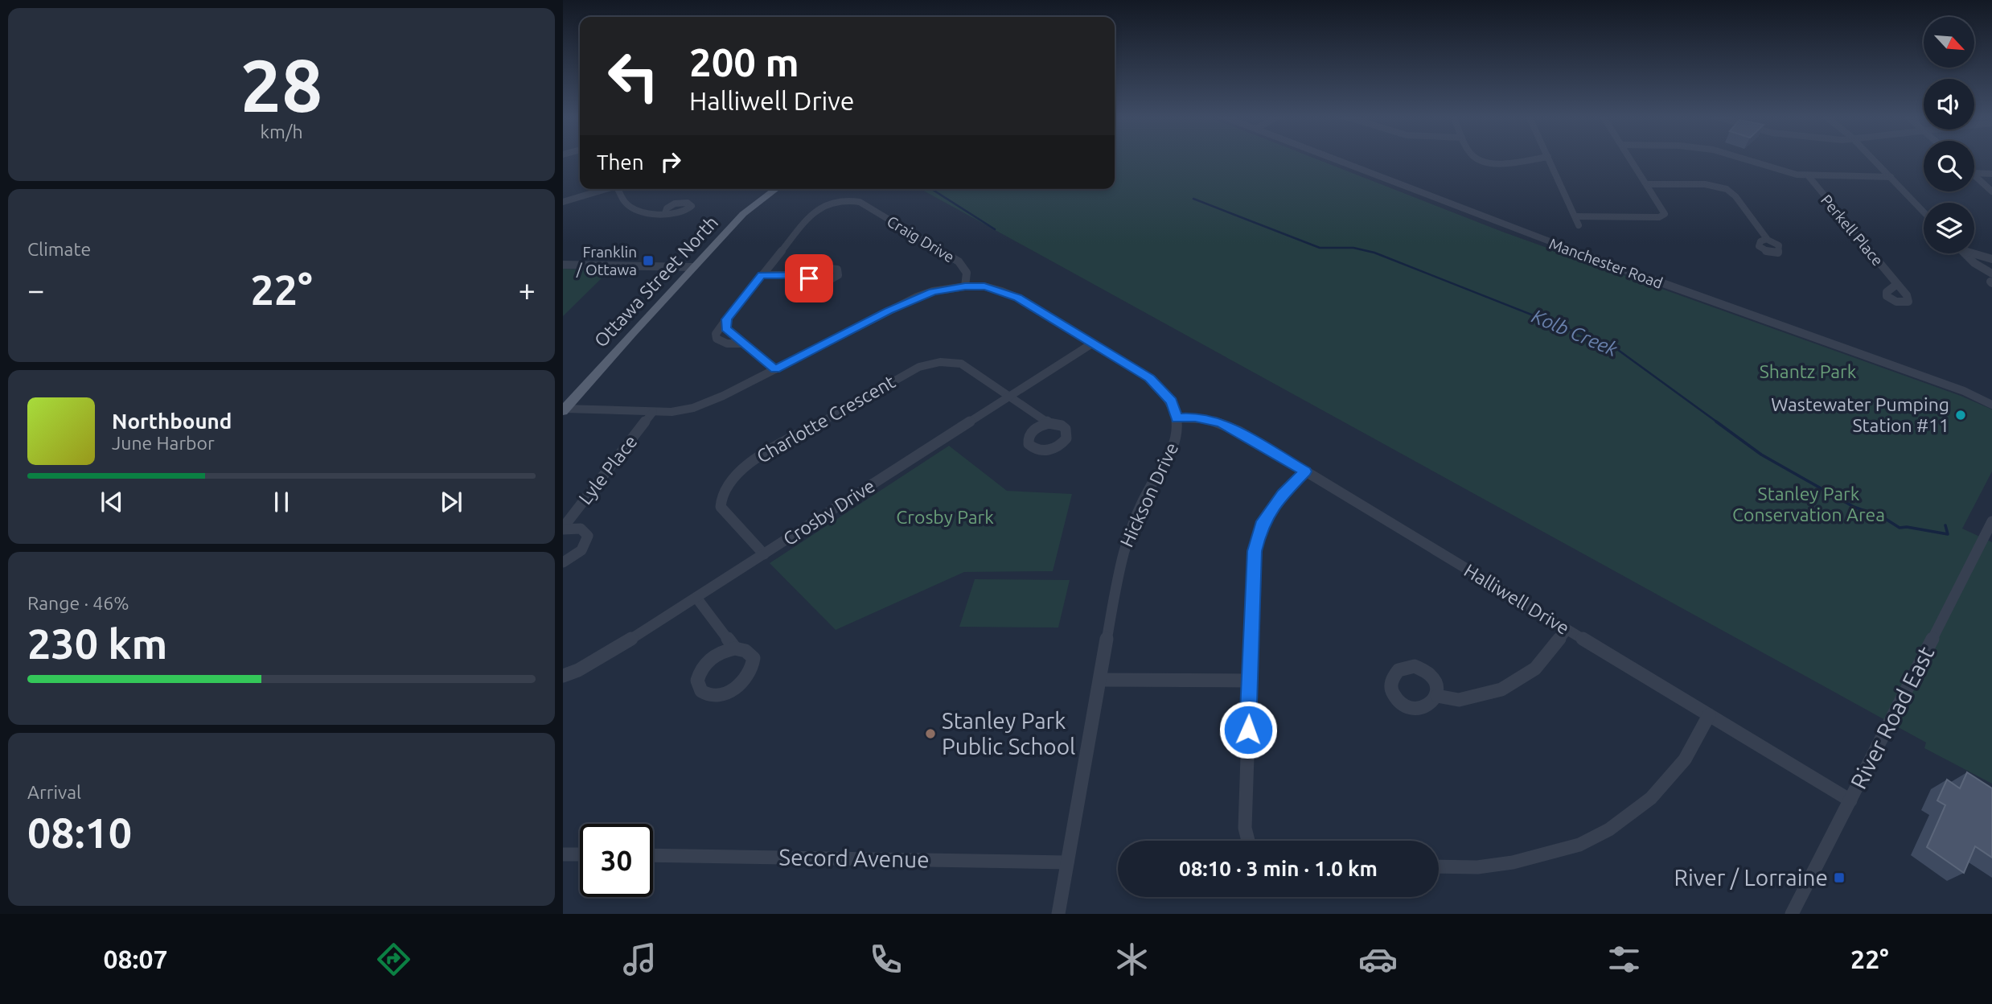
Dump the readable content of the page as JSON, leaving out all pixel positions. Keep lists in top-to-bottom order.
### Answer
{
  "streets": {
    "main road": ["Ottawa Street North"],
    "street": [
      "Perkell Place",
      "Craig Drive",
      "Manchester Road",
      "Charlotte Crescent",
      "Lyle Place",
      "Hickson Drive",
      "Crosby Drive",
      "Halliwell Drive",
      "River Road East",
      "Secord Avenue"
    ]
  },
  "crossings": [
    ["Craig Drive", "Hickson Drive"],
    ["Ottawa Street North", "Hickson Drive"],
    ["Charlotte Crescent", "Crosby Drive"],
    ["Lyle Place", "Hickson Drive"],
    ["Hickson Drive", "Crosby Drive"],
    ["Hickson Drive", "Halliwell Drive"],
    ["Hickson Drive", "Secord Avenue"],
    ["Halliwell Drive", "River Road East"]
  ],
  "water": ["Kolb Creek"],
  "parks": ["Shantz Park", "Stanley Park Conservation Area", "Crosby Park"],
  "places": {
    "transit": ["Franklin / Ottawa", "River / Lorraine"],
    "other": ["Wastewater Pumping Station #11", "Stanley Park Public School"]
  },
  "north": "bottom right",
  "page": {
    "tile": [
      ["28", "km/h"],
      "Climate",
      ["Range · 46%", "230 km"],
      ["Arrival", "08:10"]
    ],
    "turn": ["200 m", "Halliwell Drive"],
    "then": "Then",
    "heat": ["−", "22°", "+"],
    "song": ["Northbound", "June Harbor"],
    "limit": "30",
    "trip": "08:10 · 3 min · 1.0 km",
    "tabs": ["08:07", "22°"]
  }
}
